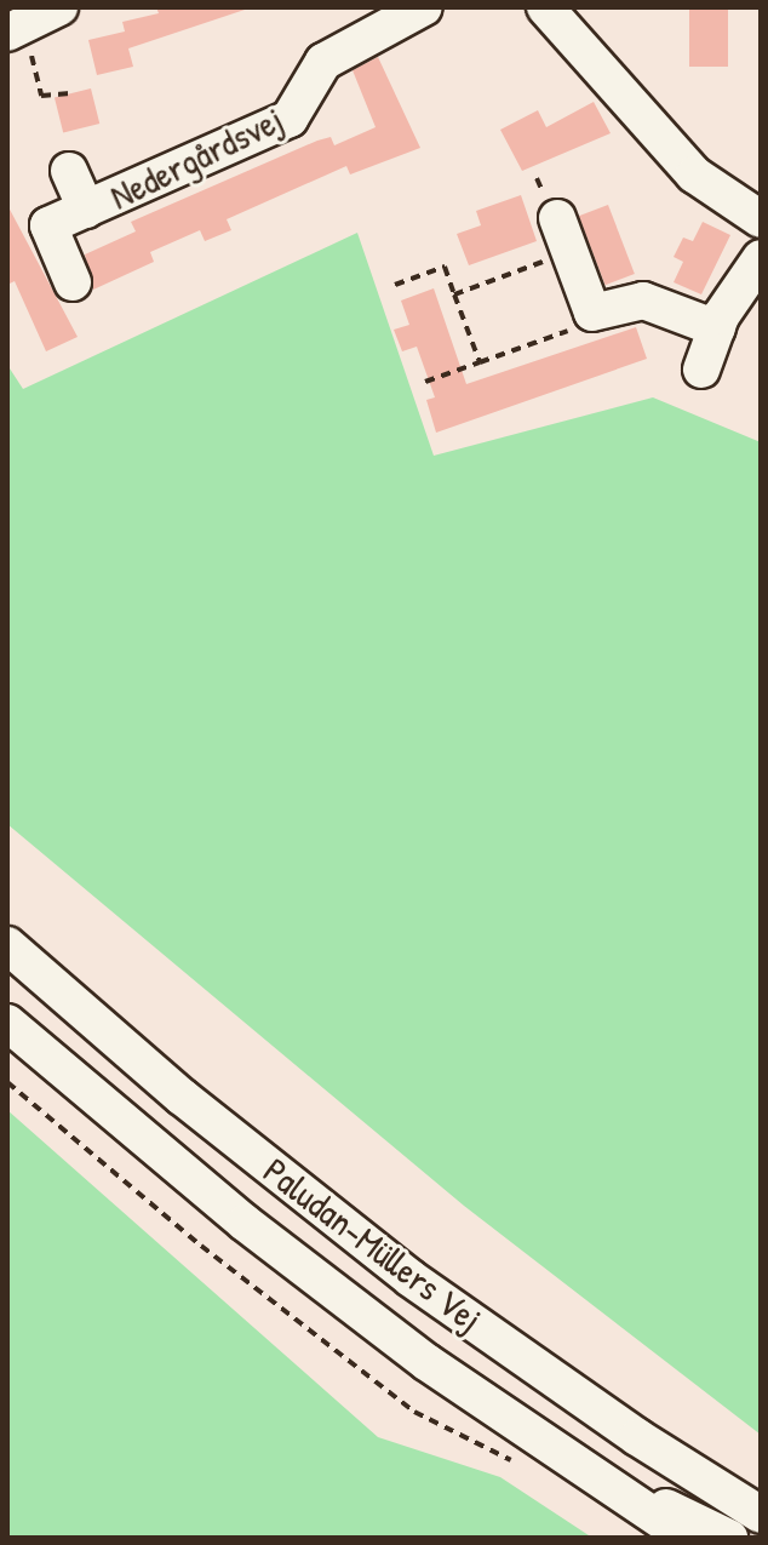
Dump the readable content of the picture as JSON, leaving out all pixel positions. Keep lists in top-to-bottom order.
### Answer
{
  "streets": {
    "street": ["Nedergårdsvej", "Paludan-Müllers Vej"]
  }
}
